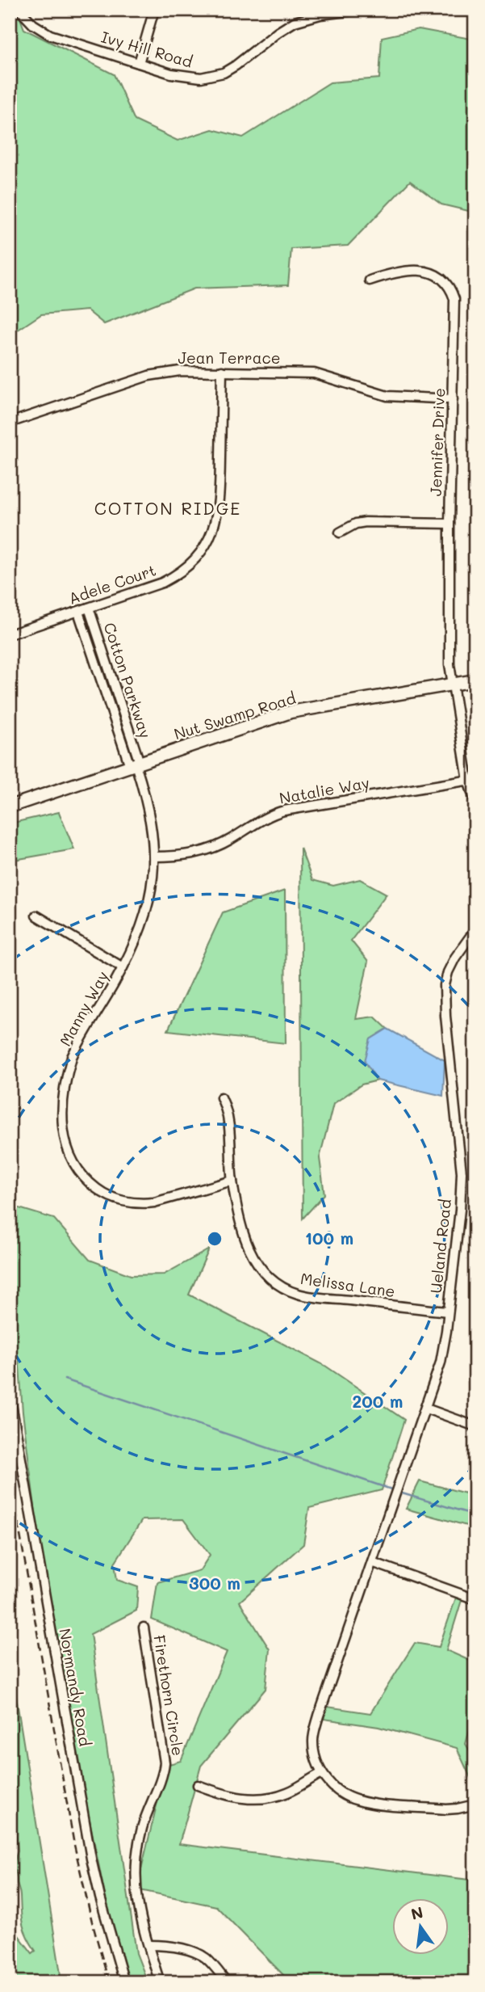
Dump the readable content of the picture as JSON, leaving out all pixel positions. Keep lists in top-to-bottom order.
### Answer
{
  "streets": {
    "main road": ["Nut Swamp Road"],
    "street": [
      "Ivy Hill Road",
      "Jean Terrace",
      "Jennifer Drive",
      "Adele Court",
      "Cotton Parkway",
      "Natalie Way",
      "Manny Way",
      "Ueland Road",
      "Melissa Lane",
      "Normandy Road",
      "Firethorn Circle"
    ]
  },
  "crossings": [
    ["Jean Terrace", "Jennifer Drive"],
    ["Jean Terrace", "Adele Court"],
    ["Jennifer Drive", "Nut Swamp Road"],
    ["Adele Court", "Cotton Parkway"],
    ["Cotton Parkway", "Nut Swamp Road"],
    ["Cotton Parkway", "Manny Way"],
    ["Nut Swamp Road", "Manny Way"],
    ["Natalie Way", "Manny Way"],
    ["Manny Way", "Melissa Lane"],
    ["Ueland Road", "Melissa Lane"]
  ],
  "districts": ["COTTON RIDGE"],
  "north": "top",
  "rings": ["100 m", "200 m", "300 m"]
}
